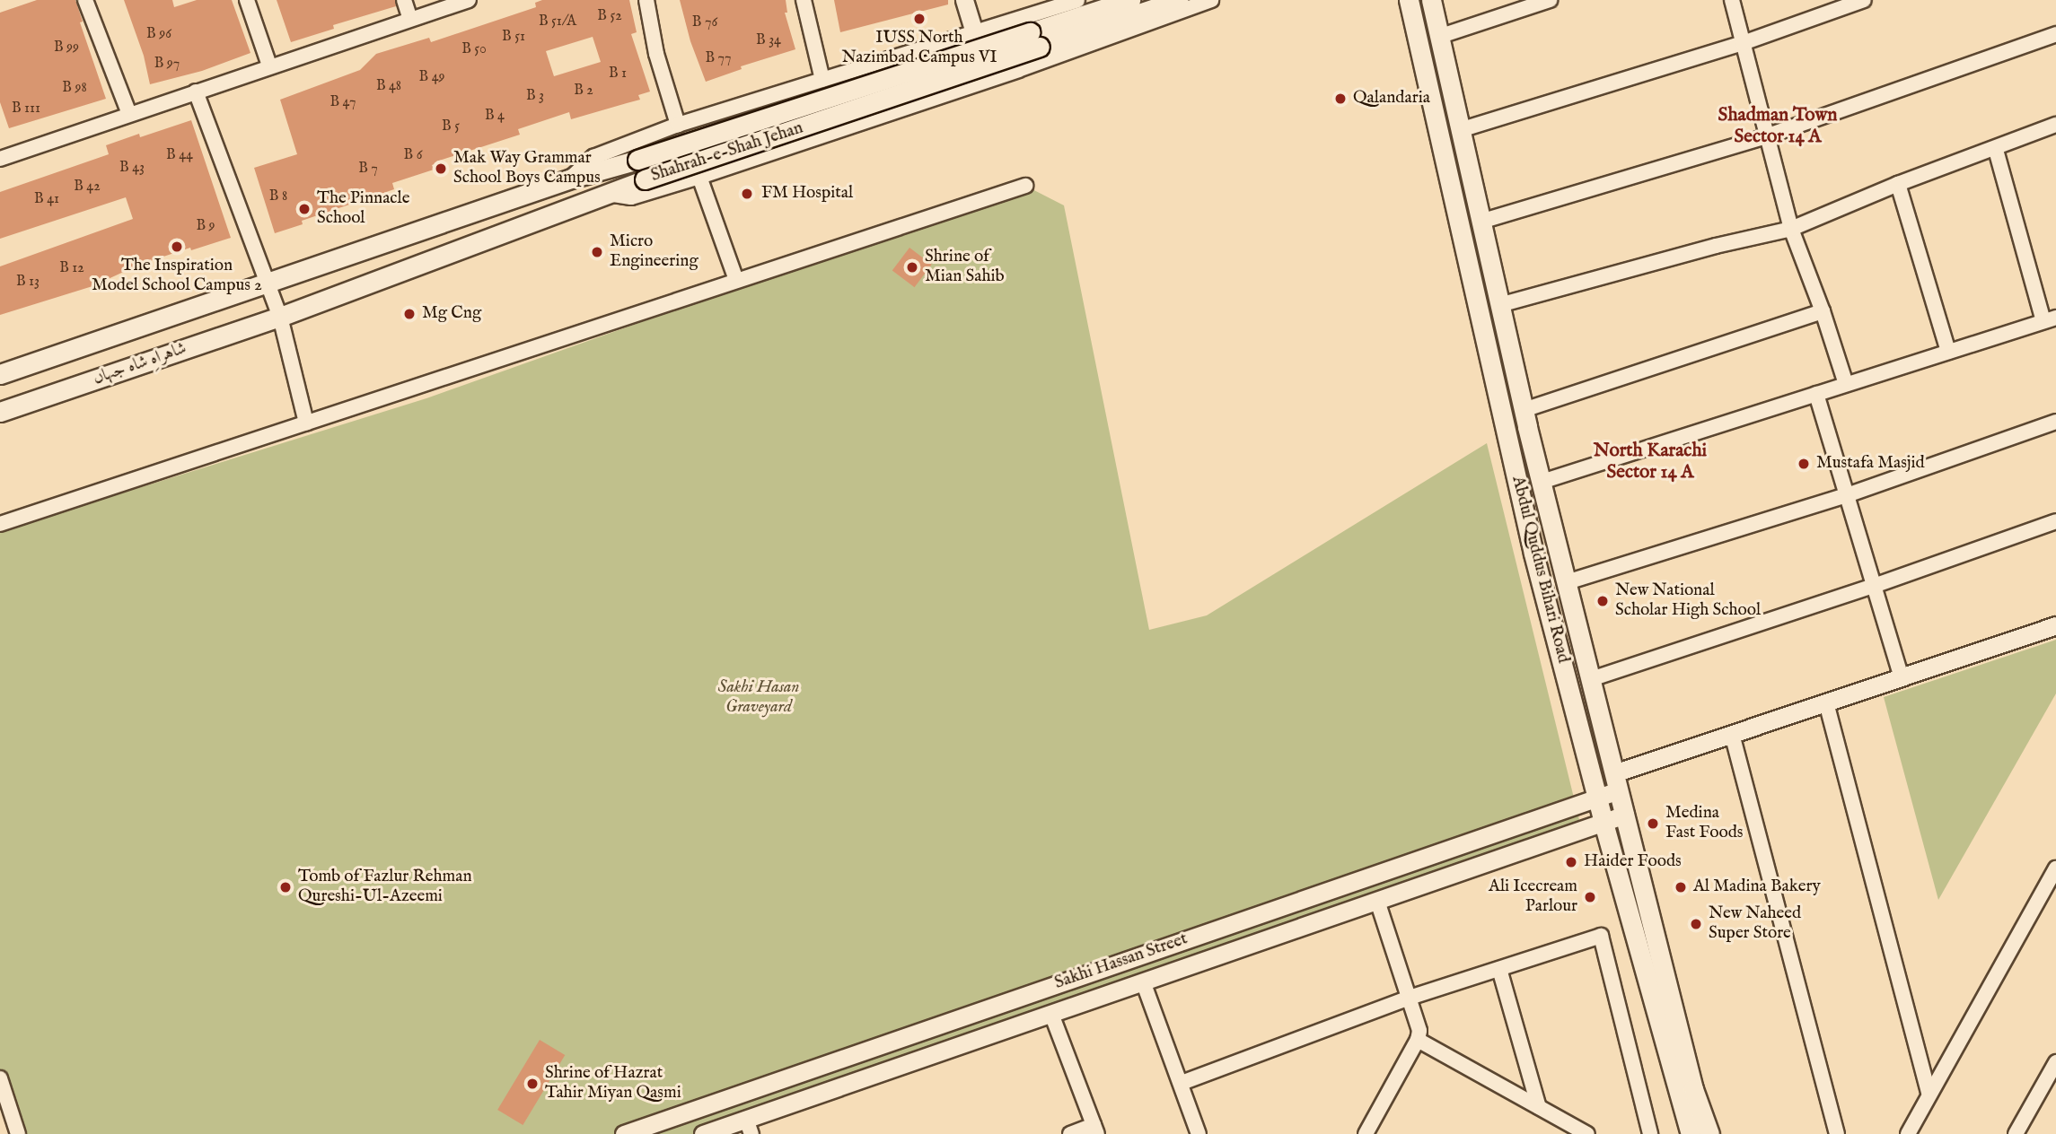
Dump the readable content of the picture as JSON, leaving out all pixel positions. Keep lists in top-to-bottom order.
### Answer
{
  "streets": {
    "main road": ["Shahrah-e-Shah Jehan", "شاہراہِ شاہ جہاں", "Abdul Quddus Bihari Road"],
    "street": ["Sakhi Hassan Street"]
  },
  "crossings": [
    ["Shahrah-e-Shah Jehan", "شاہراہِ شاہ جہاں"],
    ["Abdul Quddus Bihari Road", "Sakhi Hassan Street"]
  ],
  "districts": ["Shadman Town Sector 14 A", "North Karachi Sector 14 A"],
  "parks": ["Sakhi Hasan Graveyard"],
  "places": [
    "IUSS North Nazimbad Campus VI",
    "Qalandaria",
    "Mak Way Grammar School Boys Campus",
    "FM Hospital",
    "The Pinnacle School",
    "The Inspiration Model School Campus 2",
    "Micro Engineering",
    "Shrine of Mian Sahib",
    "Mg Cng",
    "Mustafa Masjid",
    "New National Scholar High School",
    "Medina Fast Foods",
    "Haider Foods",
    "Tomb of Fazlur Rehman Qureshi-Ul-Azeemi",
    "Al Madina Bakery",
    "Ali Icecream Parlour",
    "New Naheed Super Store",
    "Shrine of Hazrat Tahir Miyan Qasmi"
  ],
  "house_numbers": [
    "B 52",
    "B 51/A",
    "B 76",
    "B 96",
    "B 51",
    "B 34",
    "B 99",
    "B 50",
    "B 77",
    "B 97",
    "B 1",
    "B 49",
    "B 48",
    "B 98",
    "B 2",
    "B 3",
    "B 47",
    "B 111",
    "B 4",
    "B 5",
    "B 44",
    "B 6",
    "B 43",
    "B 7",
    "B 42",
    "B 8",
    "B 41",
    "B 9",
    "B 12",
    "B 13"
  ]
}
